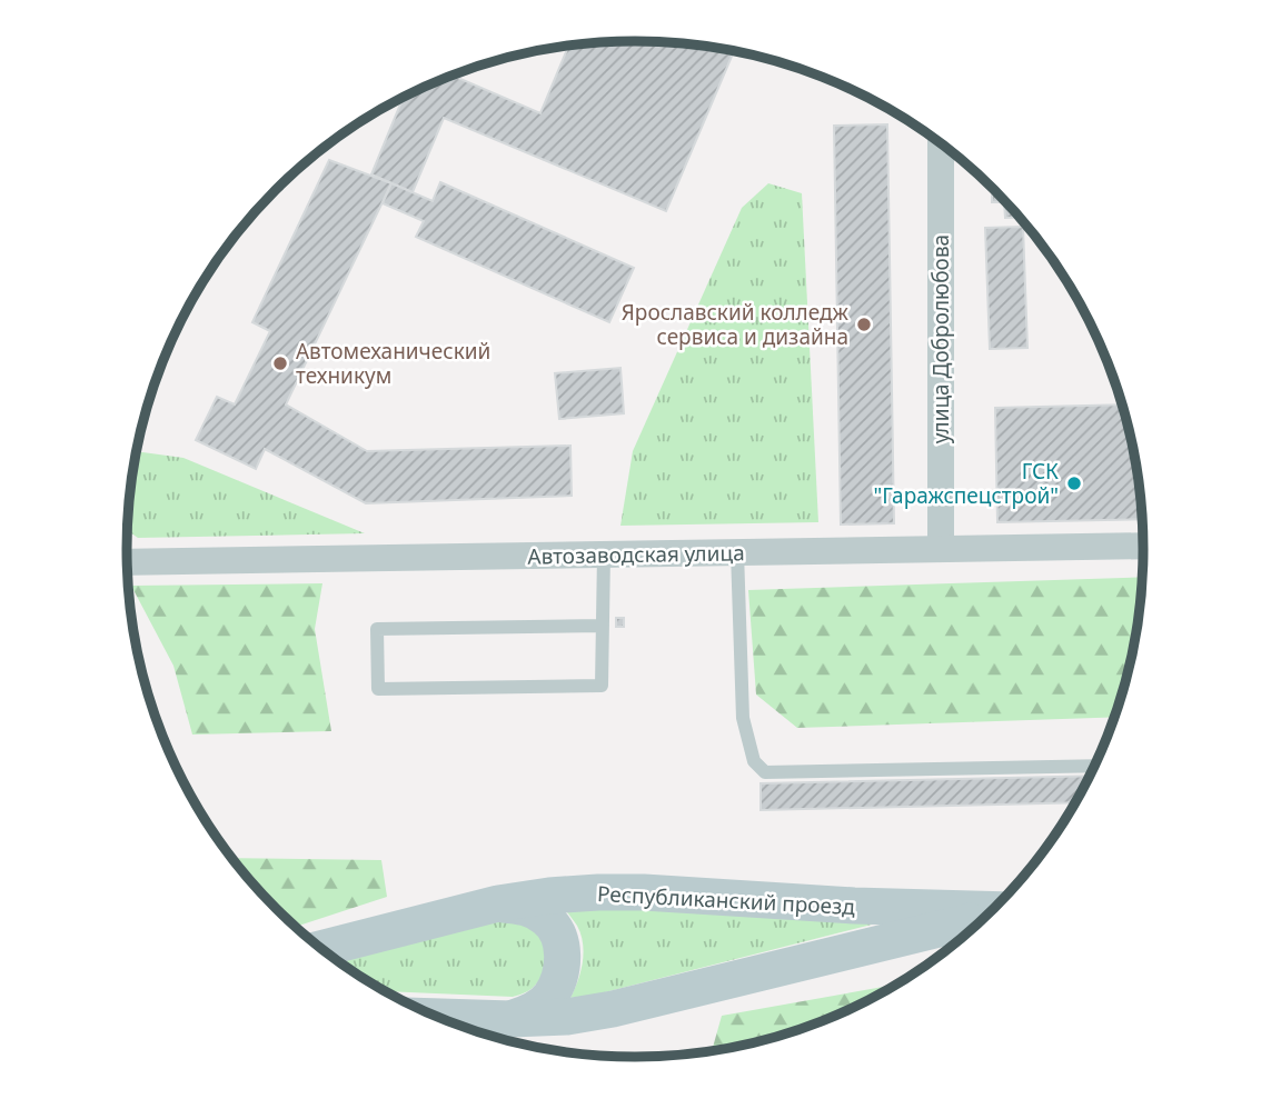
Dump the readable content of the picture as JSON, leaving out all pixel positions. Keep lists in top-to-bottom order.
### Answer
{
  "streets": {
    "main road": ["Республиканский проезд"],
    "street": ["улица Добролюбова", "Автозаводская улица"]
  },
  "crossings": [
    ["улица Добролюбова", "Автозаводская улица"]
  ],
  "places": ["Ярославский колледж сервиса и дизайна", "Автомеханический техникум", "ГСК \"Гаражспецстрой\""]
}
